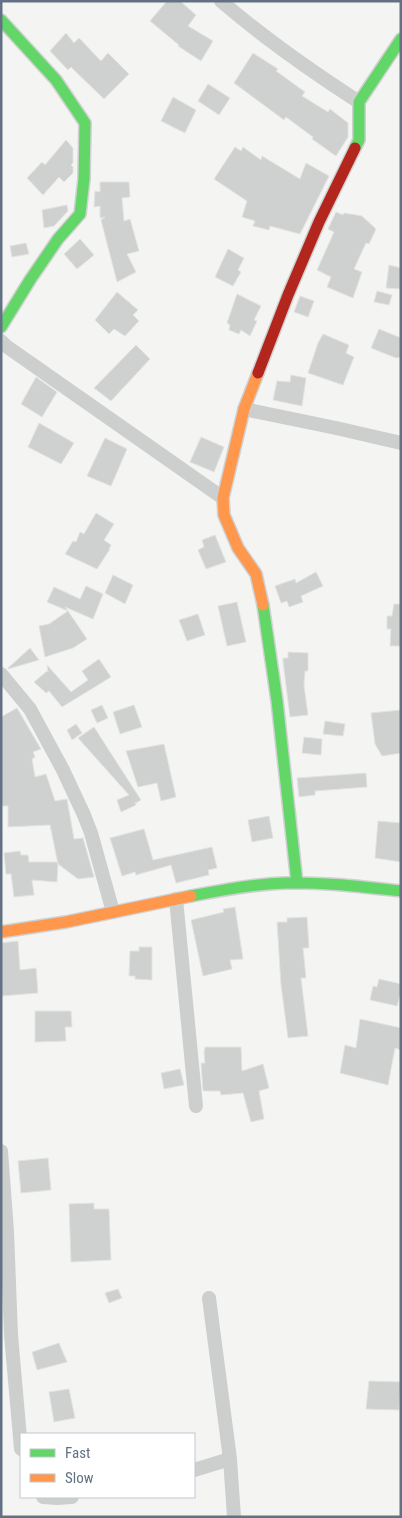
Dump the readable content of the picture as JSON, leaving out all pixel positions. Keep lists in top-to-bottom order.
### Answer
{
  "legend": ["Fast", "Slow"]
}
